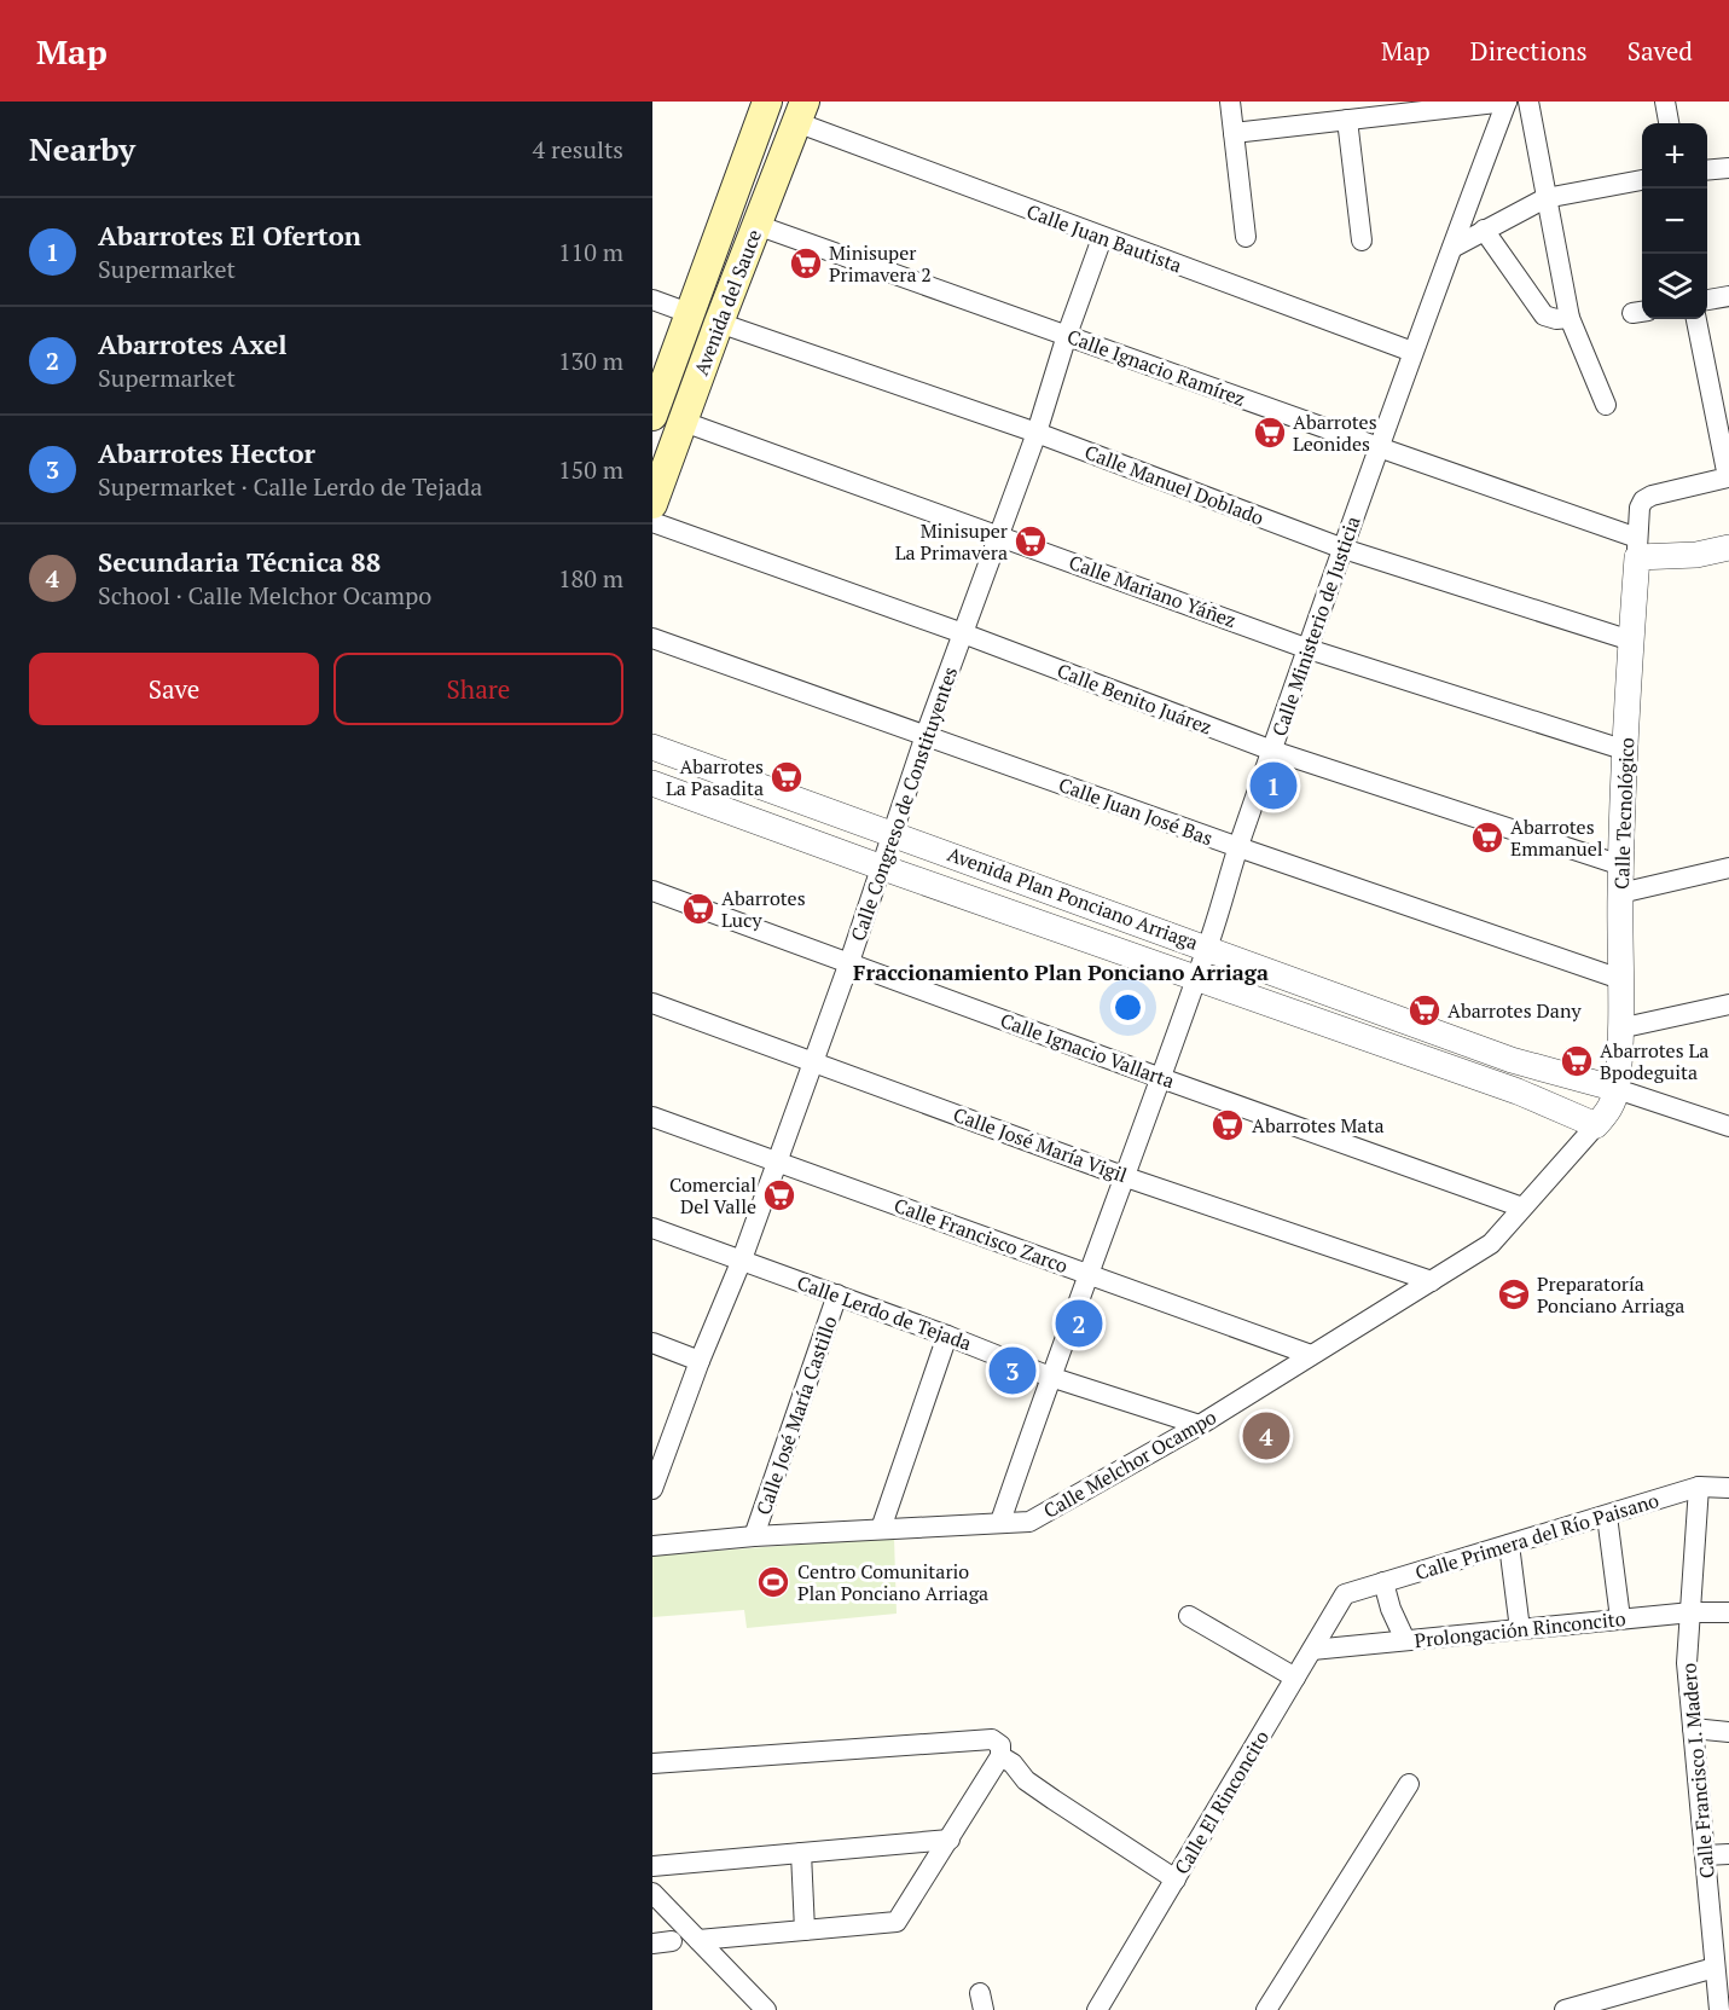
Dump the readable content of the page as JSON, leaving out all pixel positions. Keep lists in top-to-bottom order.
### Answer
{
  "streets": {
    "main road": ["Avenida del Sauce"],
    "street": [
      "Calle Juan Bautista",
      "Calle Ignacio Ramírez",
      "Calle Manuel Doblado",
      "Calle Mariano Yáñez",
      "Calle Ministerio de Justicia",
      "Calle Benito Juárez",
      "Calle Congreso de Constituyentes",
      "Calle Juan José Bas",
      "Calle Tecnológico",
      "Avenida Plan Ponciano Arriaga",
      "Calle Ignacio Vallarta",
      "Calle José María Vigil",
      "Calle Francisco Zarco",
      "Calle Lerdo de Tejada",
      "Calle José María Castillo",
      "Calle Melchor Ocampo",
      "Calle Primera del Río Paisano",
      "Prolongación Rinconcito",
      "Calle Francisco I. Madero",
      "Calle El Rinconcito"
    ]
  },
  "crossings": [
    ["Calle Juan Bautista", "Avenida del Sauce"],
    ["Calle Juan Bautista", "Calle Ministerio de Justicia"],
    ["Calle Juan Bautista", "Calle Congreso de Constituyentes"],
    ["Avenida del Sauce", "Calle Ignacio Ramírez"],
    ["Avenida del Sauce", "Calle Manuel Doblado"],
    ["Avenida del Sauce", "Calle Mariano Yáñez"],
    ["Calle Ignacio Ramírez", "Calle Ministerio de Justicia"],
    ["Calle Ignacio Ramírez", "Calle Congreso de Constituyentes"],
    ["Calle Ignacio Ramírez", "Calle Tecnológico"],
    ["Calle Manuel Doblado", "Calle Ministerio de Justicia"],
    ["Calle Manuel Doblado", "Calle Congreso de Constituyentes"],
    ["Calle Manuel Doblado", "Calle Tecnológico"],
    ["Calle Mariano Yáñez", "Calle Ministerio de Justicia"],
    ["Calle Mariano Yáñez", "Calle Congreso de Constituyentes"],
    ["Calle Mariano Yáñez", "Calle Tecnológico"],
    ["Calle Ministerio de Justicia", "Calle Benito Juárez"],
    ["Calle Ministerio de Justicia", "Calle Juan José Bas"],
    ["Calle Ministerio de Justicia", "Avenida Plan Ponciano Arriaga"],
    ["Calle Ministerio de Justicia", "Calle Ignacio Vallarta"],
    ["Calle Ministerio de Justicia", "Calle José María Vigil"],
    ["Calle Ministerio de Justicia", "Calle Francisco Zarco"],
    ["Calle Ministerio de Justicia", "Calle Lerdo de Tejada"],
    ["Calle Ministerio de Justicia", "Calle Melchor Ocampo"],
    ["Calle Benito Juárez", "Calle Congreso de Constituyentes"],
    ["Calle Benito Juárez", "Calle Tecnológico"],
    ["Calle Congreso de Constituyentes", "Calle Juan José Bas"],
    ["Calle Congreso de Constituyentes", "Avenida Plan Ponciano Arriaga"],
    ["Calle Congreso de Constituyentes", "Calle Ignacio Vallarta"],
    ["Calle Congreso de Constituyentes", "Calle José María Vigil"],
    ["Calle Congreso de Constituyentes", "Calle Francisco Zarco"],
    ["Calle Congreso de Constituyentes", "Calle Lerdo de Tejada"],
    ["Calle Juan José Bas", "Calle Tecnológico"],
    ["Calle Tecnológico", "Avenida Plan Ponciano Arriaga"],
    ["Calle Tecnológico", "Calle Melchor Ocampo"],
    ["Avenida Plan Ponciano Arriaga", "Calle Melchor Ocampo"],
    ["Calle Ignacio Vallarta", "Calle Melchor Ocampo"],
    ["Calle José María Vigil", "Calle Melchor Ocampo"],
    ["Calle Francisco Zarco", "Calle Melchor Ocampo"],
    ["Calle Lerdo de Tejada", "Calle José María Castillo"],
    ["Calle Lerdo de Tejada", "Calle Melchor Ocampo"],
    ["Calle José María Castillo", "Calle Melchor Ocampo"],
    ["Calle Primera del Río Paisano", "Calle Francisco I. Madero"],
    ["Calle Primera del Río Paisano", "Calle El Rinconcito"],
    ["Prolongación Rinconcito", "Calle Francisco I. Madero"],
    ["Prolongación Rinconcito", "Calle El Rinconcito"]
  ],
  "districts": ["Fraccionamiento Plan Ponciano Arriaga"],
  "places": {
    "supermarket": [
      "Minisuper Primavera 2",
      "Abarrotes Leonides",
      "Minisuper La Primavera",
      "Abarrotes La Pasadita",
      "Abarrotes Emmanuel",
      "Abarrotes Lucy",
      "Abarrotes Dany",
      "Abarrotes La Bpodeguita",
      "Abarrotes Mata",
      "Comercial Del Valle"
    ],
    "school or university": ["Preparatoría Ponciano Arriaga"],
    "sports": ["Centro Comunitario Plan Ponciano Arriaga"]
  },
  "page": {
    "header": "Map",
    "nav": ["Map", "Directions", "Saved"],
    "heading": ["Nearby", "4 results"],
    "map_buttons": ["+", "−"],
    "list": [
      {
        "mark": "1",
        "name": "Abarrotes El Oferton",
        "note": "Supermarket",
        "value": "110 m"
      },
      {
        "mark": "2",
        "name": "Abarrotes Axel",
        "note": "Supermarket",
        "value": "130 m"
      },
      {
        "mark": "3",
        "name": "Abarrotes Hector",
        "note": "Supermarket · Calle Lerdo de Tejada",
        "value": "150 m"
      },
      {
        "mark": "4",
        "name": "Secundaria Técnica 88",
        "note": "School · Calle Melchor Ocampo",
        "value": "180 m"
      }
    ],
    "buttons": ["Save", "Share"],
    "pins": [
      "1",
      "2",
      "3",
      "4"
    ]
  }
}
